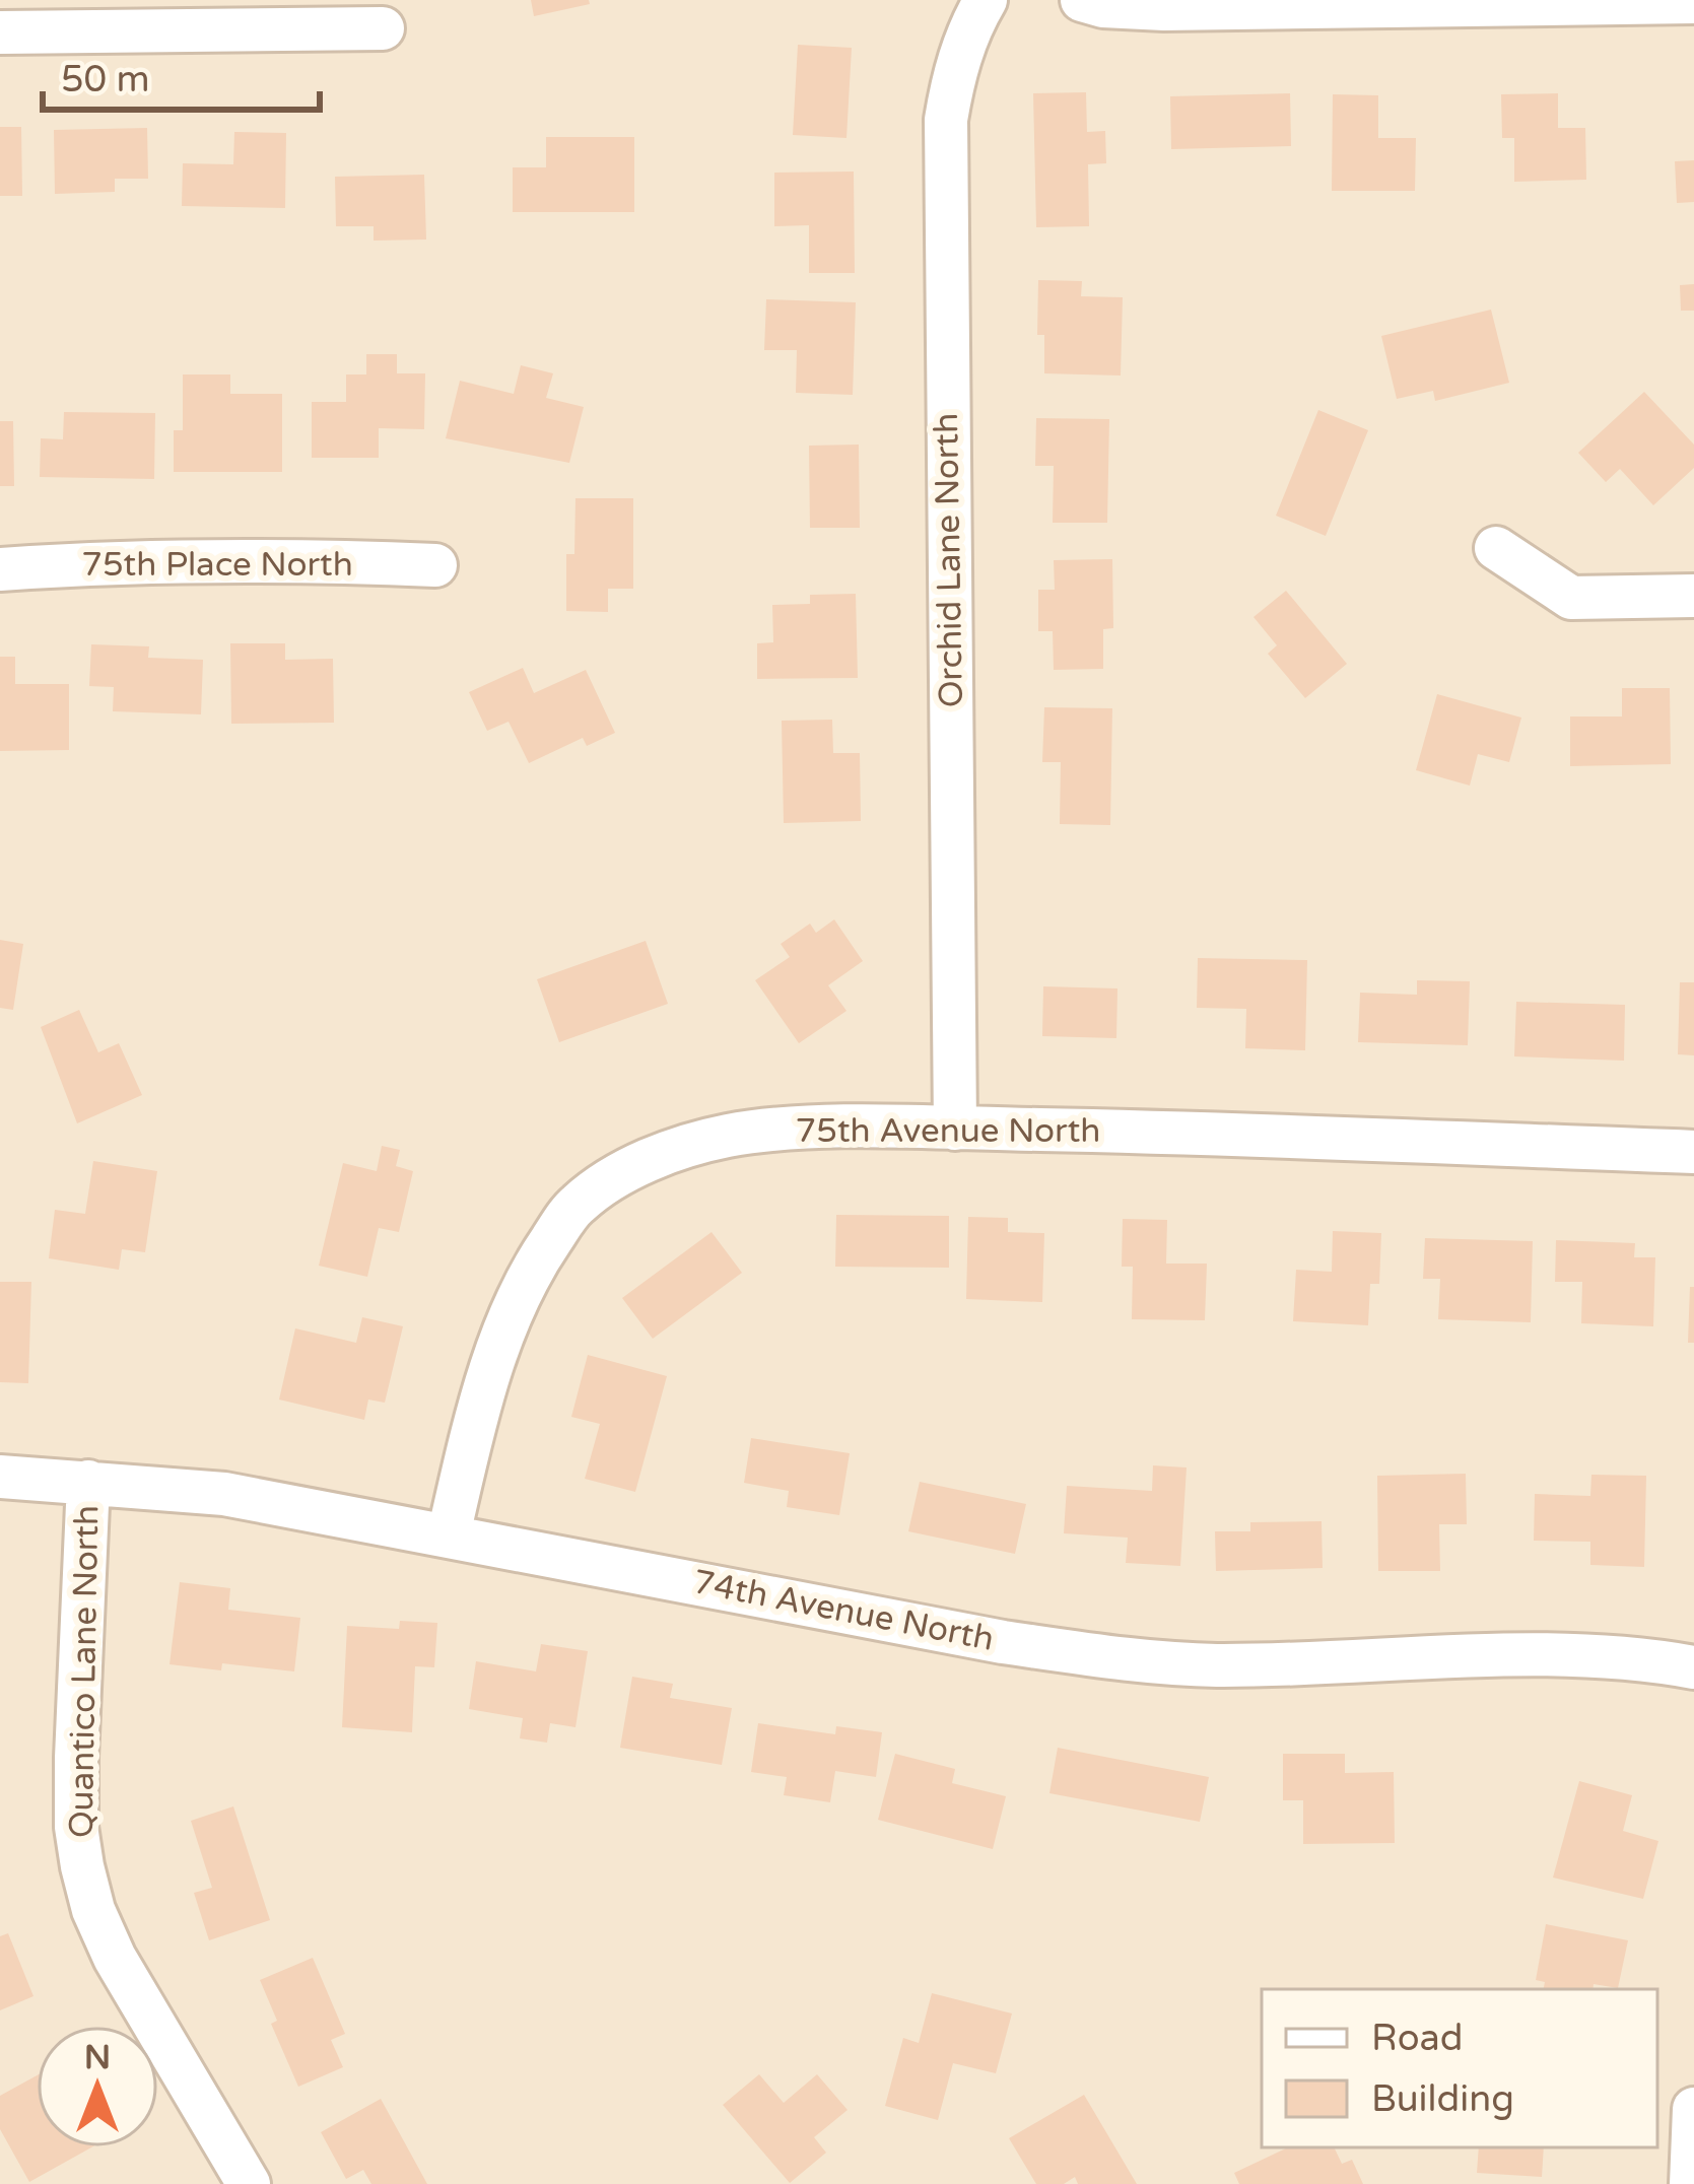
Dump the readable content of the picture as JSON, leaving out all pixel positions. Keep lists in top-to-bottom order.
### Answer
{
  "streets": {
    "street": [
      "Orchid Lane North",
      "75th Place North",
      "75th Avenue North",
      "74th Avenue North",
      "Quantico Lane North"
    ]
  },
  "crossings": [
    ["Orchid Lane North", "75th Avenue North"],
    ["75th Avenue North", "74th Avenue North"],
    ["74th Avenue North", "Quantico Lane North"]
  ],
  "legend": ["Road", "Building"],
  "scale_bar": "50 m",
  "north": "top"
}
